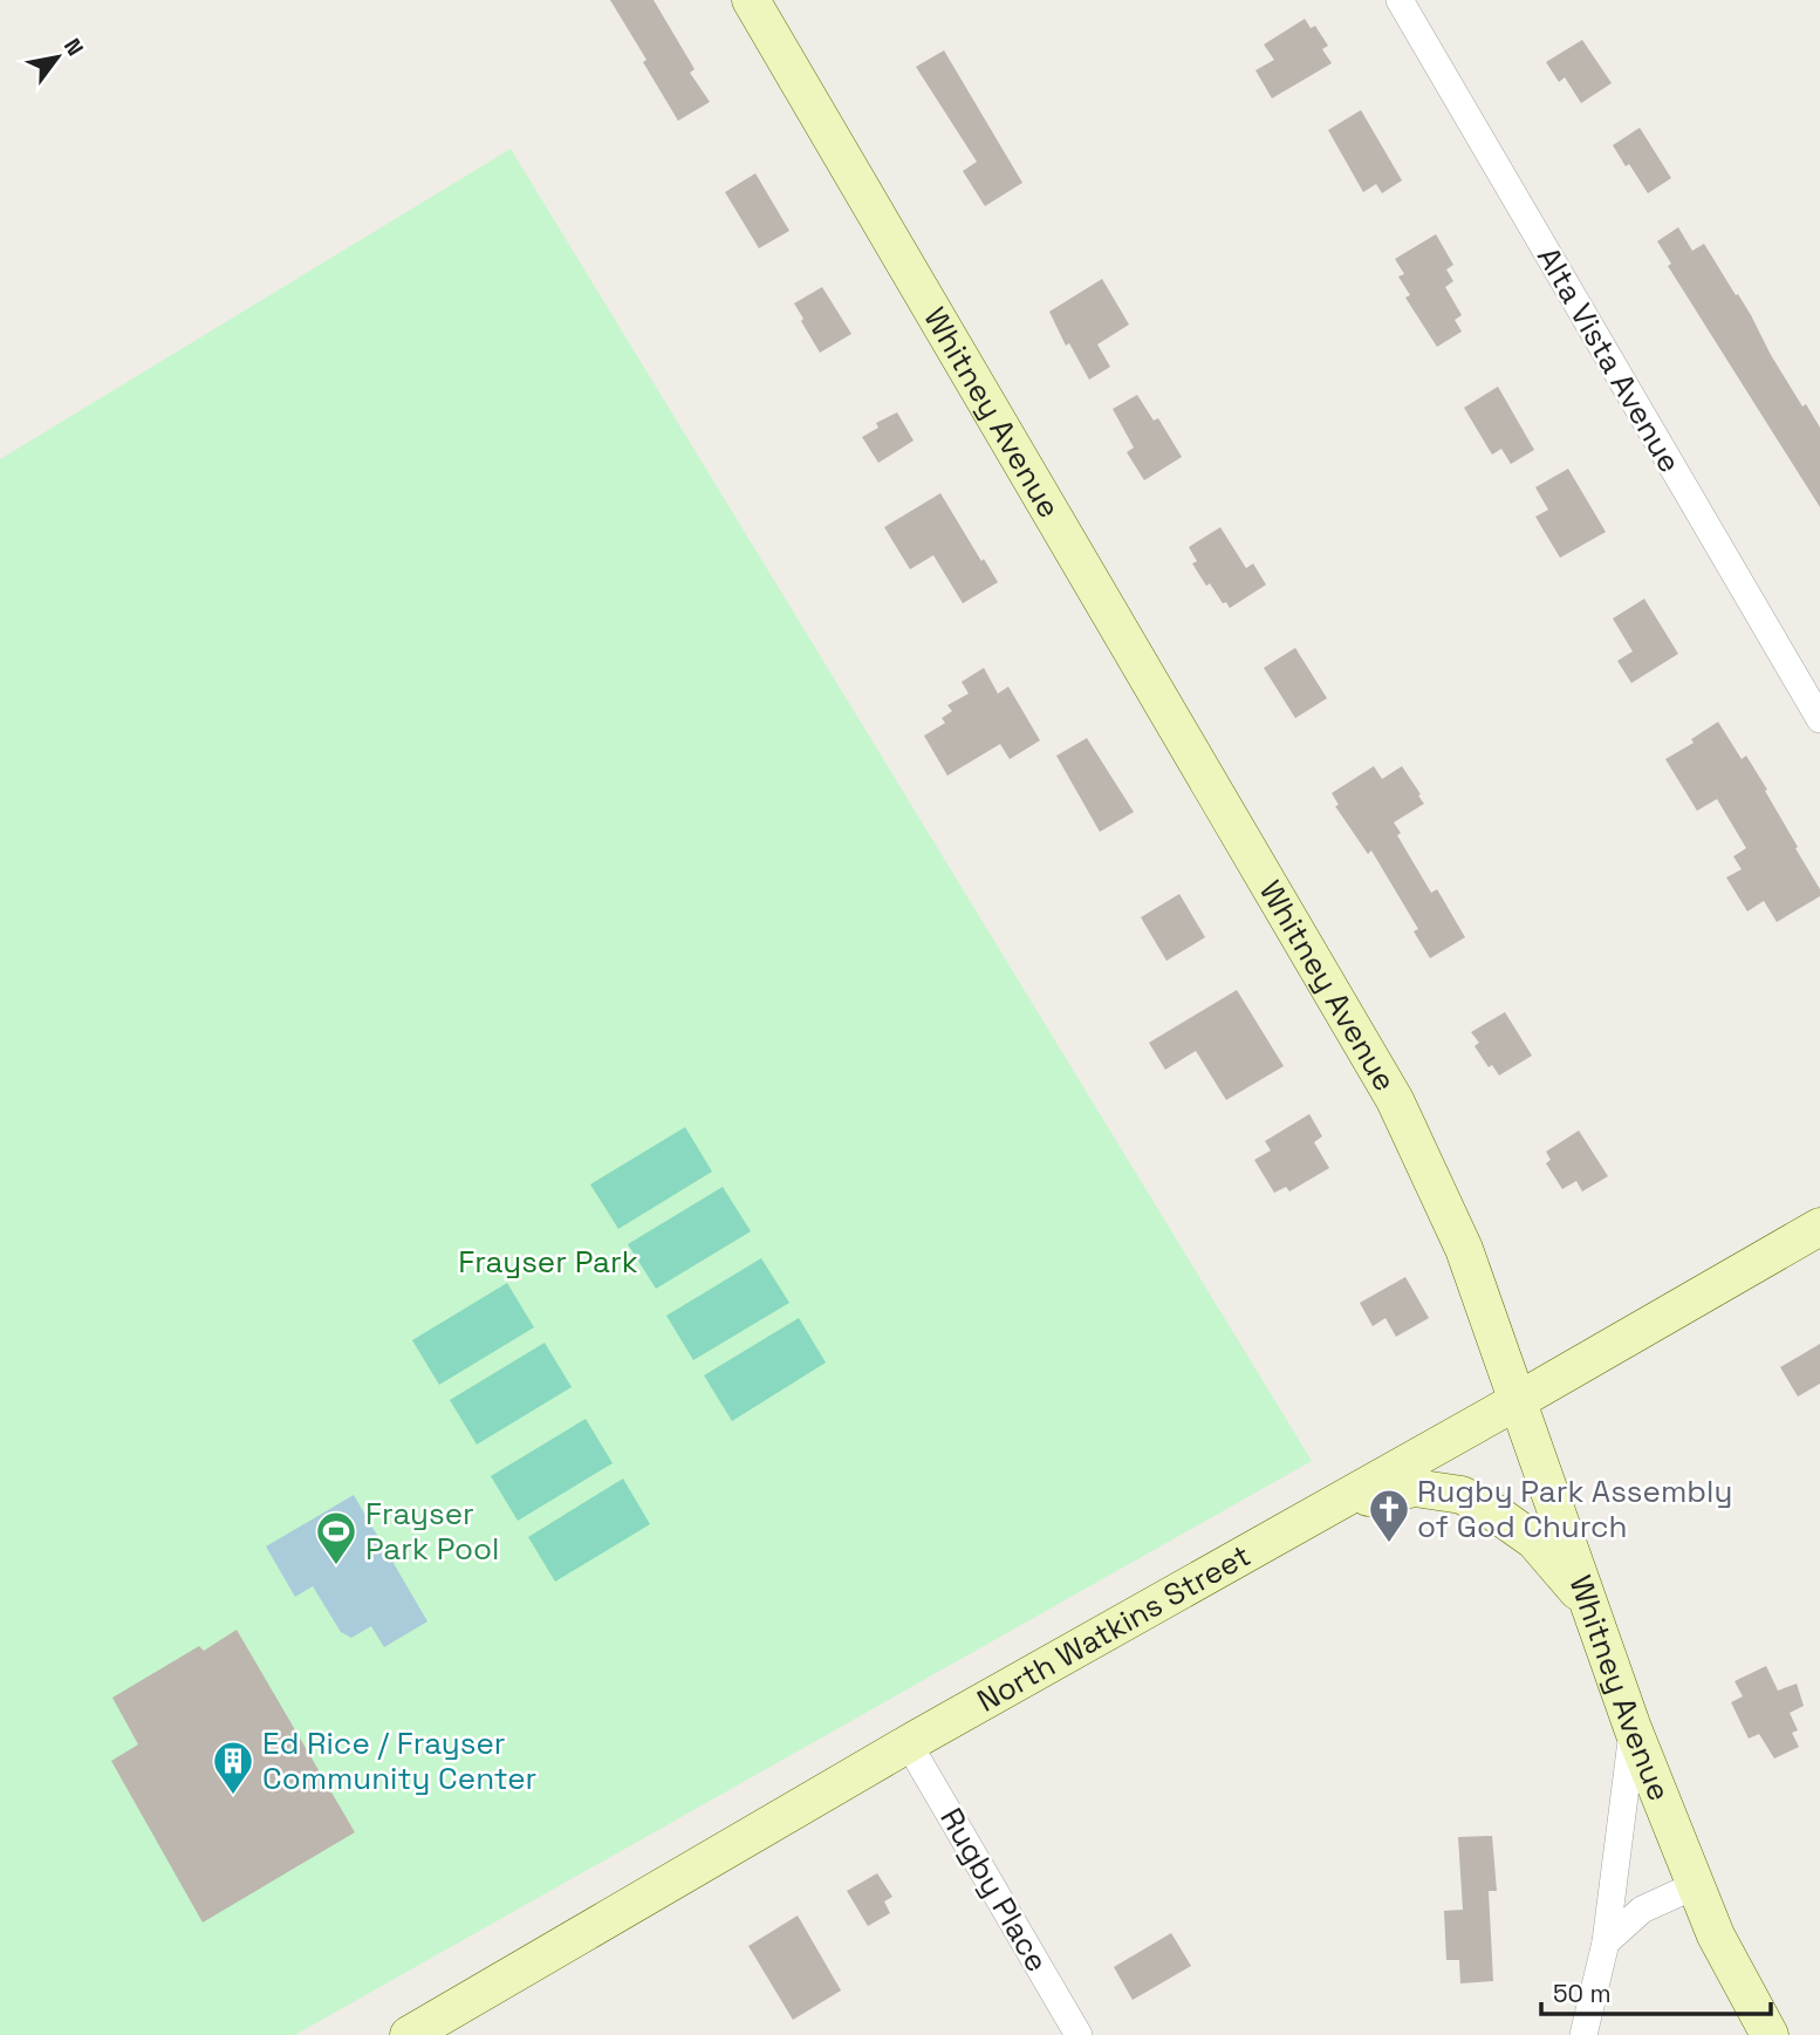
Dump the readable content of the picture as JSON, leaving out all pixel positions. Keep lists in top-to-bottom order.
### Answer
{
  "streets": {
    "main road": ["Whitney Avenue", "North Watkins Street"],
    "street": ["Alta Vista Avenue", "Rugby Place"]
  },
  "crossings": [
    ["Whitney Avenue", "North Watkins Street"],
    ["North Watkins Street", "Rugby Place"]
  ],
  "parks": ["Frayser Park"],
  "places": {
    "church": ["Rugby Park Assembly of God Church"],
    "sports": ["Frayser Park Pool"],
    "building": ["Ed Rice / Frayser Community Center"]
  },
  "scale_bar": "50 m",
  "north": "top right"
}
